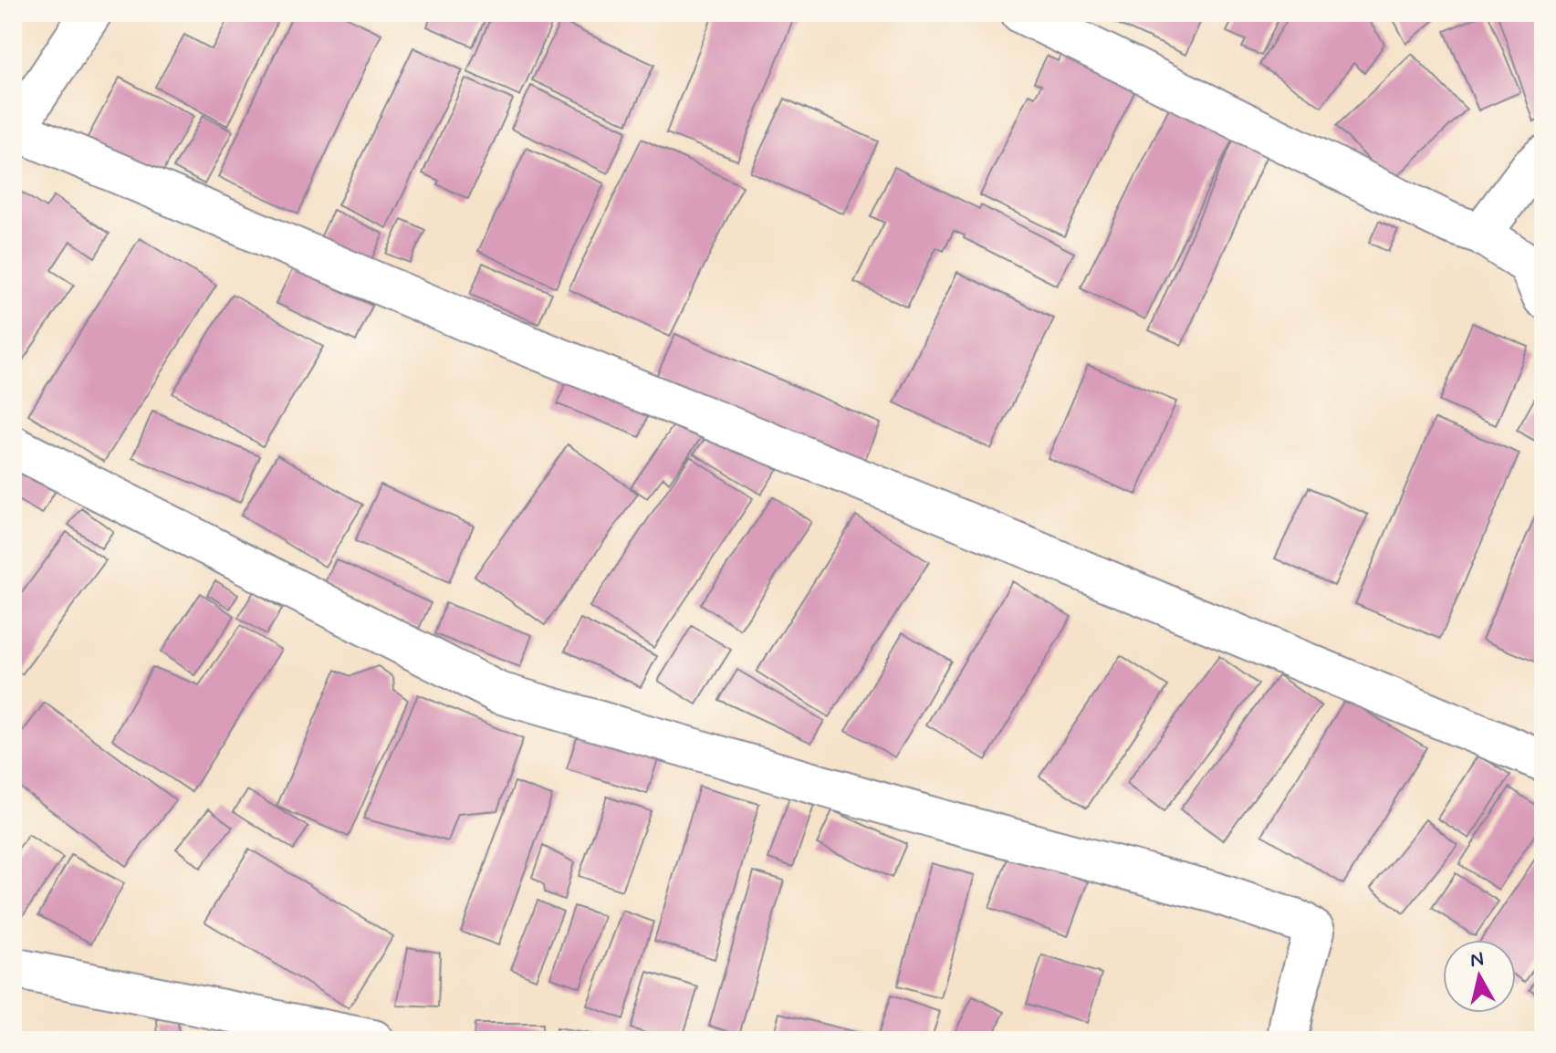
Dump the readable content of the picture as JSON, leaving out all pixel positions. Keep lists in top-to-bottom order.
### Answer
{
  "north": "top"
}
